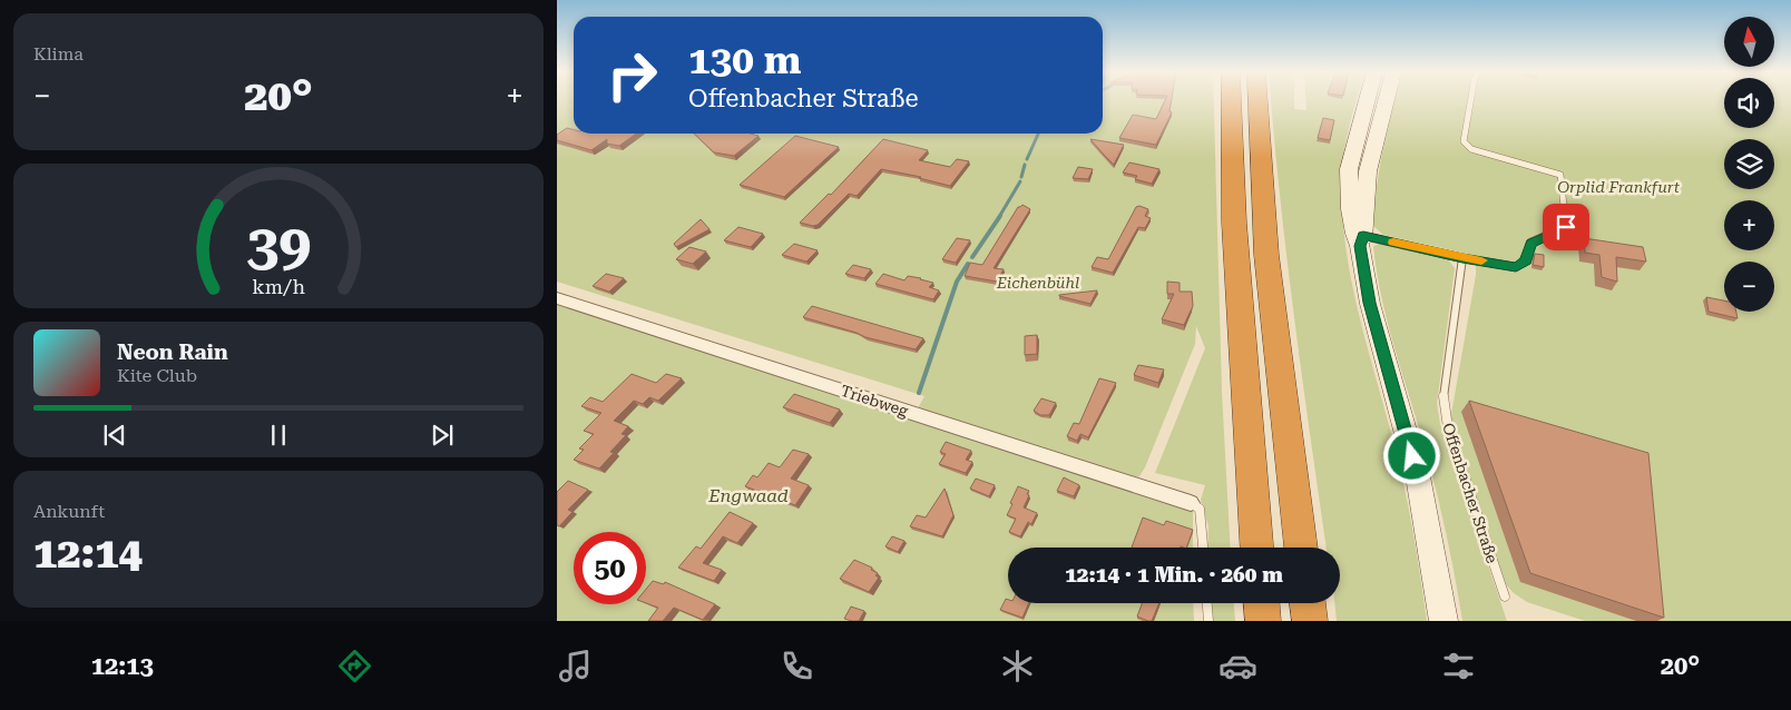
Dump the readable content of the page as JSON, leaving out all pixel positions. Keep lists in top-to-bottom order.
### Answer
{
  "streets": {
    "street": ["Triebweg"],
    "lane": ["Offenbacher Straße"]
  },
  "parks": ["Orplid Frankfurt", "Eichenbühl", "Engwaad"],
  "north": "top",
  "page": {
    "tile": [
      "Klima",
      ["Ankunft", "12:14"]
    ],
    "map_buttons": ["+", "−"],
    "turn": ["130 m", "Offenbacher Straße"],
    "heat": ["−", "20°", "+"],
    "song": ["Neon Rain", "Kite Club"],
    "limit": "50",
    "trip": "12:14 · 1 Min. · 260 m",
    "tabs": ["12:13", "20°"],
    "gauge": ["39", "km/h"]
  }
}
